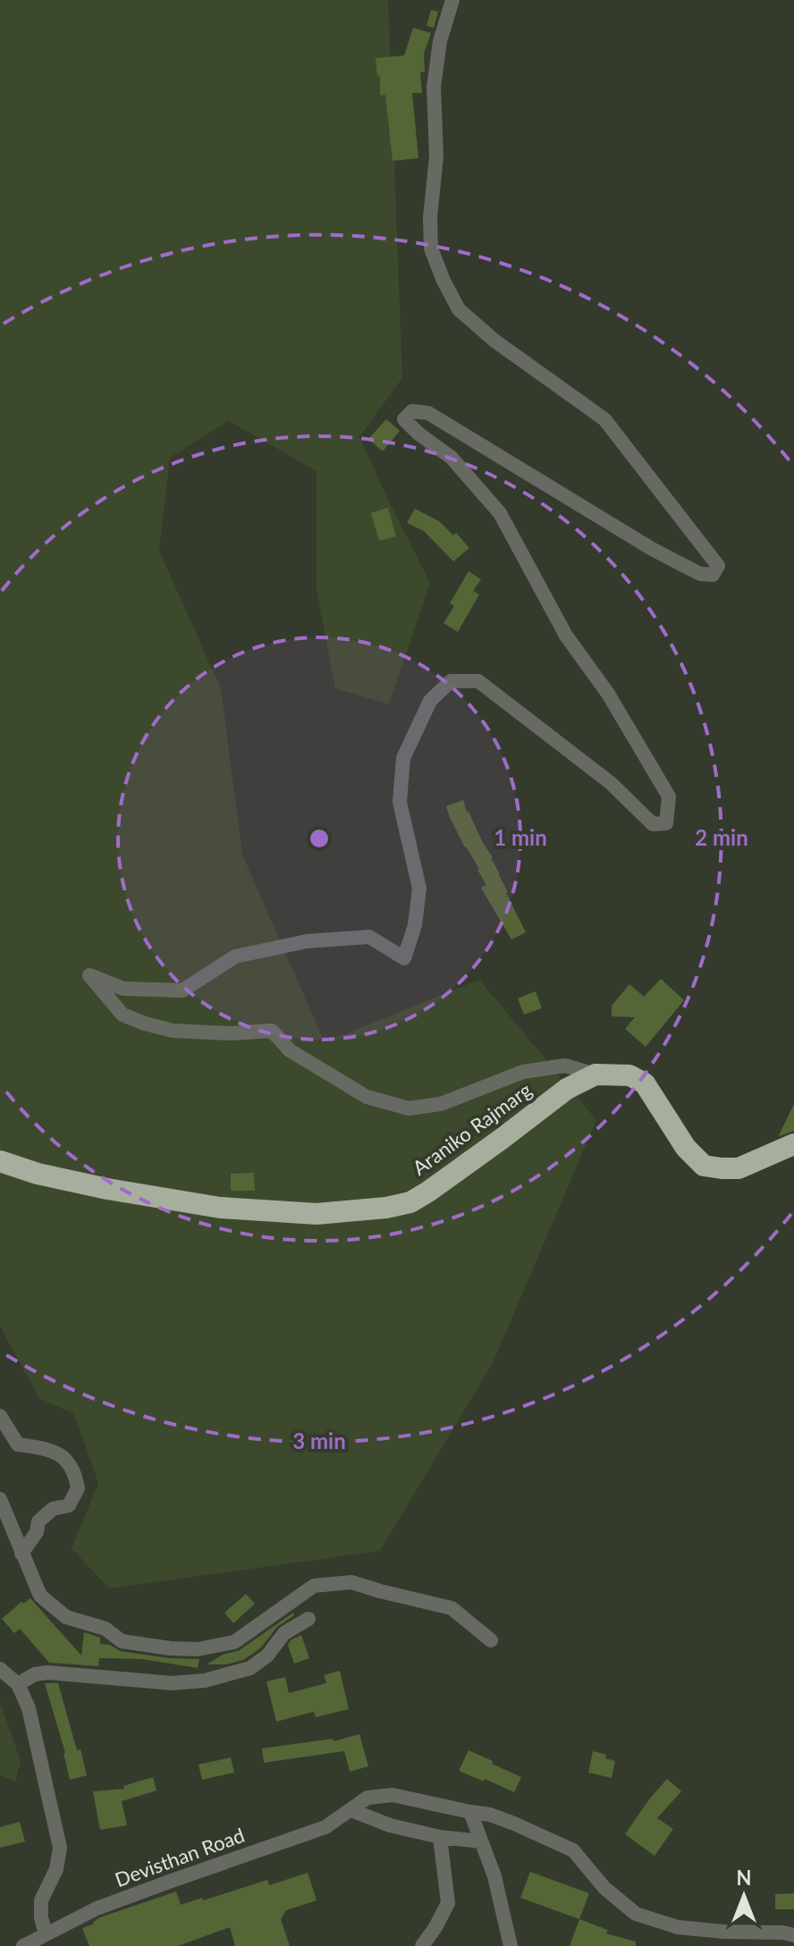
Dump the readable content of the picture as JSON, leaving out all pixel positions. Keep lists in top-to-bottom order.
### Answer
{
  "streets": {
    "highway": ["Araniko Rajmarg"],
    "street": ["Devisthan Road"]
  },
  "north": "top",
  "rings": ["1 min", "2 min", "3 min"]
}
